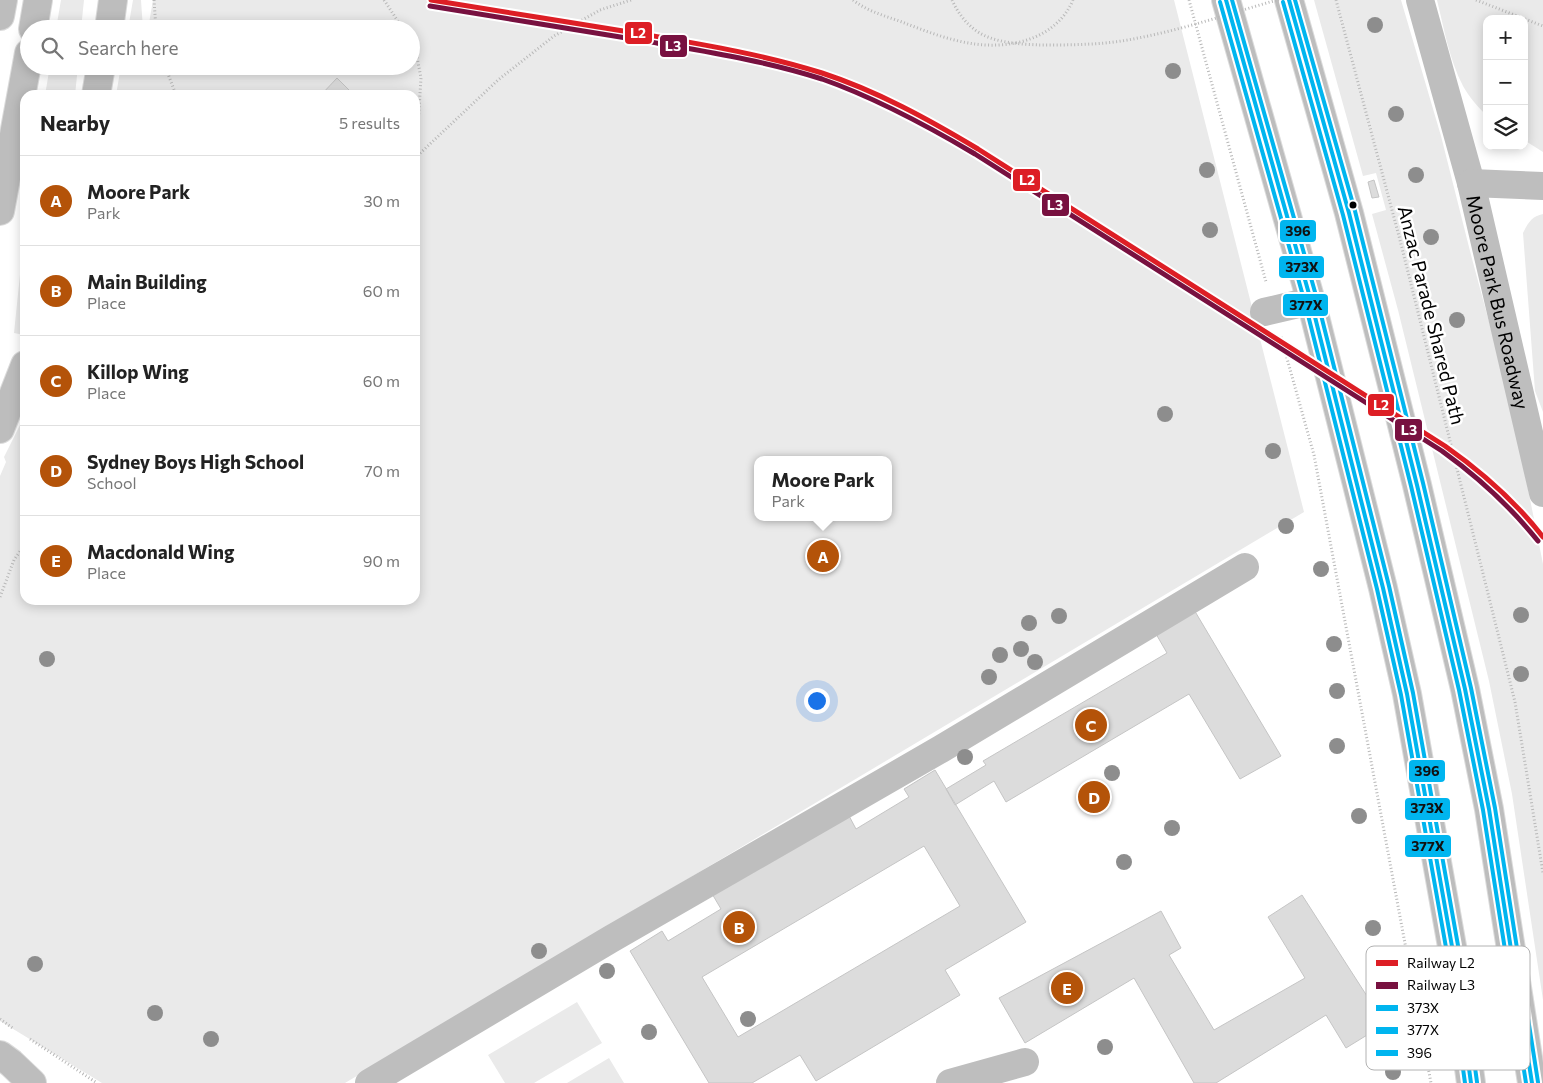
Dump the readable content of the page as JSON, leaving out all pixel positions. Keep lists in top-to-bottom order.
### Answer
{
  "streets": {
    "lane": ["Moore Park Bus Roadway"],
    "path": ["Anzac Parade Shared Path"]
  },
  "lines": [
    "rail line L2",
    "transit line 373X",
    "transit line 396",
    "transit line 377X",
    "rail line L3"
  ],
  "legend": [
    "Railway L2",
    "Railway L3",
    "373X",
    "377X",
    "396"
  ],
  "page": {
    "map_buttons": ["+", "−"],
    "search": "Search here",
    "heading": ["Nearby", "5 results"],
    "list": [
      {
        "mark": "A",
        "name": "Moore Park",
        "note": "Park",
        "value": "30 m"
      },
      {
        "mark": "B",
        "name": "Main Building",
        "note": "Place",
        "value": "60 m"
      },
      {
        "mark": "C",
        "name": "Killop Wing",
        "note": "Place",
        "value": "60 m"
      },
      {
        "mark": "D",
        "name": "Sydney Boys High School",
        "note": "School",
        "value": "70 m"
      },
      {
        "mark": "E",
        "name": "Macdonald Wing",
        "note": "Place",
        "value": "90 m"
      }
    ],
    "popup": ["Moore Park", "Park"],
    "pins": [
      "A",
      "C",
      "D",
      "B",
      "E"
    ]
  }
}
